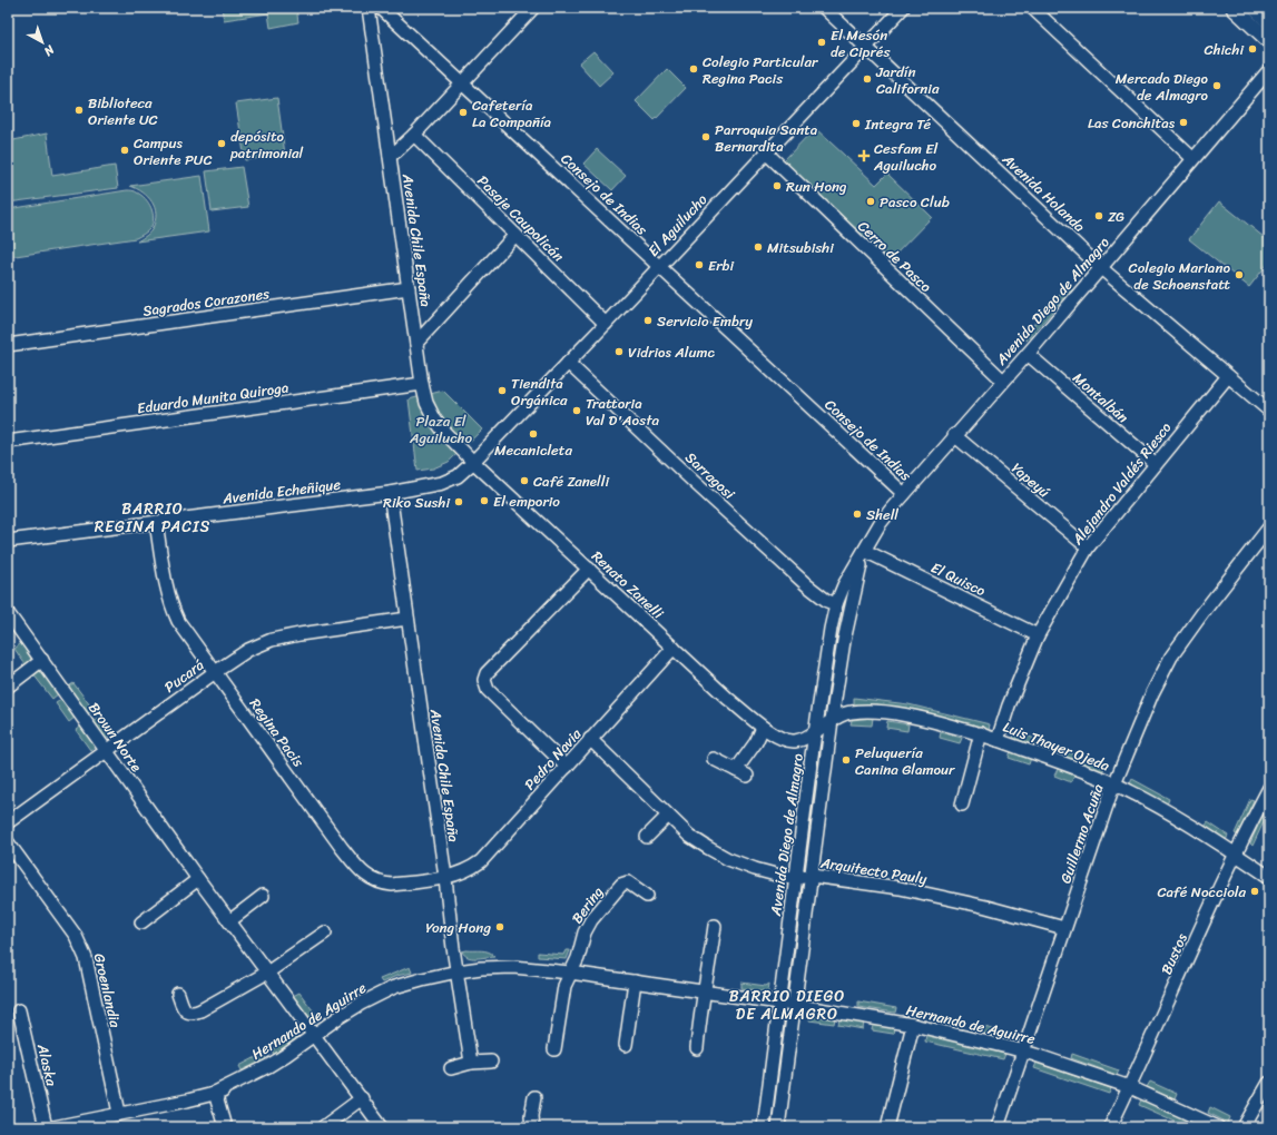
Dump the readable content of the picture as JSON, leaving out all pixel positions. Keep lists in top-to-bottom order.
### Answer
{
  "streets": {
    "street": [
      "Avenida Holanda",
      "Consejo de Indias",
      "Pasaje Caupolicán",
      "El Aguilucho",
      "Avenida Chile España",
      "Cerro de Pasco",
      "Avenida Diego de Almagro",
      "Sagrados Corazones",
      "Eduardo Munita Quiroga",
      "Montalbán",
      "Sarragosi",
      "Yapeyú",
      "Alejandro Valdés Riesco",
      "Avenida Echeñique",
      "El Quisco",
      "Renato Zanelli",
      "Pucará",
      "Regina Pacis",
      "Brown Norte",
      "Luis Thayer Ojeda",
      "Pedro Navia",
      "Guillermo Acuña",
      "Arquitecto Pauly",
      "Bering",
      "Bustos",
      "Groenlandia",
      "Hernando de Aguirre",
      "Alaska"
    ]
  },
  "crossings": [
    ["Avenida Holanda", "El Aguilucho"],
    ["Avenida Holanda", "Avenida Diego de Almagro"],
    ["Avenida Holanda", "Alejandro Valdés Riesco"],
    ["Consejo de Indias", "El Aguilucho"],
    ["Consejo de Indias", "Avenida Diego de Almagro"],
    ["Pasaje Caupolicán", "El Aguilucho"],
    ["El Aguilucho", "Avenida Chile España"],
    ["El Aguilucho", "Cerro de Pasco"],
    ["El Aguilucho", "Sarragosi"],
    ["El Aguilucho", "Avenida Echeñique"],
    ["El Aguilucho", "Renato Zanelli"],
    ["Avenida Chile España", "Sagrados Corazones"],
    ["Avenida Chile España", "Eduardo Munita Quiroga"],
    ["Avenida Chile España", "Avenida Echeñique"],
    ["Avenida Chile España", "Renato Zanelli"],
    ["Avenida Chile España", "Pucará"],
    ["Avenida Chile España", "Regina Pacis"],
    ["Avenida Chile España", "Pedro Navia"],
    ["Avenida Chile España", "Hernando de Aguirre"],
    ["Cerro de Pasco", "Avenida Diego de Almagro"],
    ["Avenida Diego de Almagro", "Montalbán"],
    ["Avenida Diego de Almagro", "Sarragosi"],
    ["Avenida Diego de Almagro", "Yapeyú"],
    ["Avenida Diego de Almagro", "El Quisco"],
    ["Avenida Diego de Almagro", "Luis Thayer Ojeda"],
    ["Avenida Diego de Almagro", "Arquitecto Pauly"],
    ["Avenida Diego de Almagro", "Hernando de Aguirre"],
    ["Montalbán", "Alejandro Valdés Riesco"],
    ["Yapeyú", "Alejandro Valdés Riesco"],
    ["Alejandro Valdés Riesco", "El Quisco"],
    ["Alejandro Valdés Riesco", "Luis Thayer Ojeda"],
    ["Avenida Echeñique", "Renato Zanelli"],
    ["Avenida Echeñique", "Regina Pacis"],
    ["Renato Zanelli", "Pedro Navia"],
    ["Pucará", "Regina Pacis"],
    ["Pucará", "Brown Norte"],
    ["Regina Pacis", "Pedro Navia"],
    ["Brown Norte", "Hernando de Aguirre"],
    ["Luis Thayer Ojeda", "Guillermo Acuña"],
    ["Luis Thayer Ojeda", "Bustos"],
    ["Pedro Navia", "Arquitecto Pauly"],
    ["Guillermo Acuña", "Arquitecto Pauly"],
    ["Guillermo Acuña", "Hernando de Aguirre"],
    ["Bering", "Hernando de Aguirre"],
    ["Bustos", "Hernando de Aguirre"],
    ["Groenlandia", "Hernando de Aguirre"]
  ],
  "districts": ["BARRIO REGINA PACIS", "BARRIO DIEGO DE ALMAGRO"],
  "parks": ["Plaza El Aguilucho"],
  "places": {
    "other": [
      "El Mesón de Ciprés",
      "Chichi",
      "Colegio Particular Regina Pacis",
      "Jardín California",
      "Mercado Diego de Almagro",
      "Biblioteca Oriente UC",
      "Cafetería La Compañía",
      "Las Conchitas",
      "Integra Té",
      "Parroquia Santa Bernardita",
      "depósito patrimonial",
      "Campus Oriente PUC",
      "Run Hong",
      "Pasco Club",
      "ZG",
      "Mitsubishi",
      "Erbi",
      "Colegio Mariano de Schoenstatt",
      "Servicio Embry",
      "Vidrios Alumc",
      "Tiendita Orgánica",
      "Trattoria Val D'Aosta",
      "Mecanicleta",
      "Café Zanelli",
      "El emporio",
      "Riko Sushi",
      "Shell",
      "Peluquería Canina Glamour",
      "Café Nocciola",
      "Yong Hong"
    ],
    "health": ["Cesfam El Aguilucho"]
  },
  "north": "bottom right"
}
